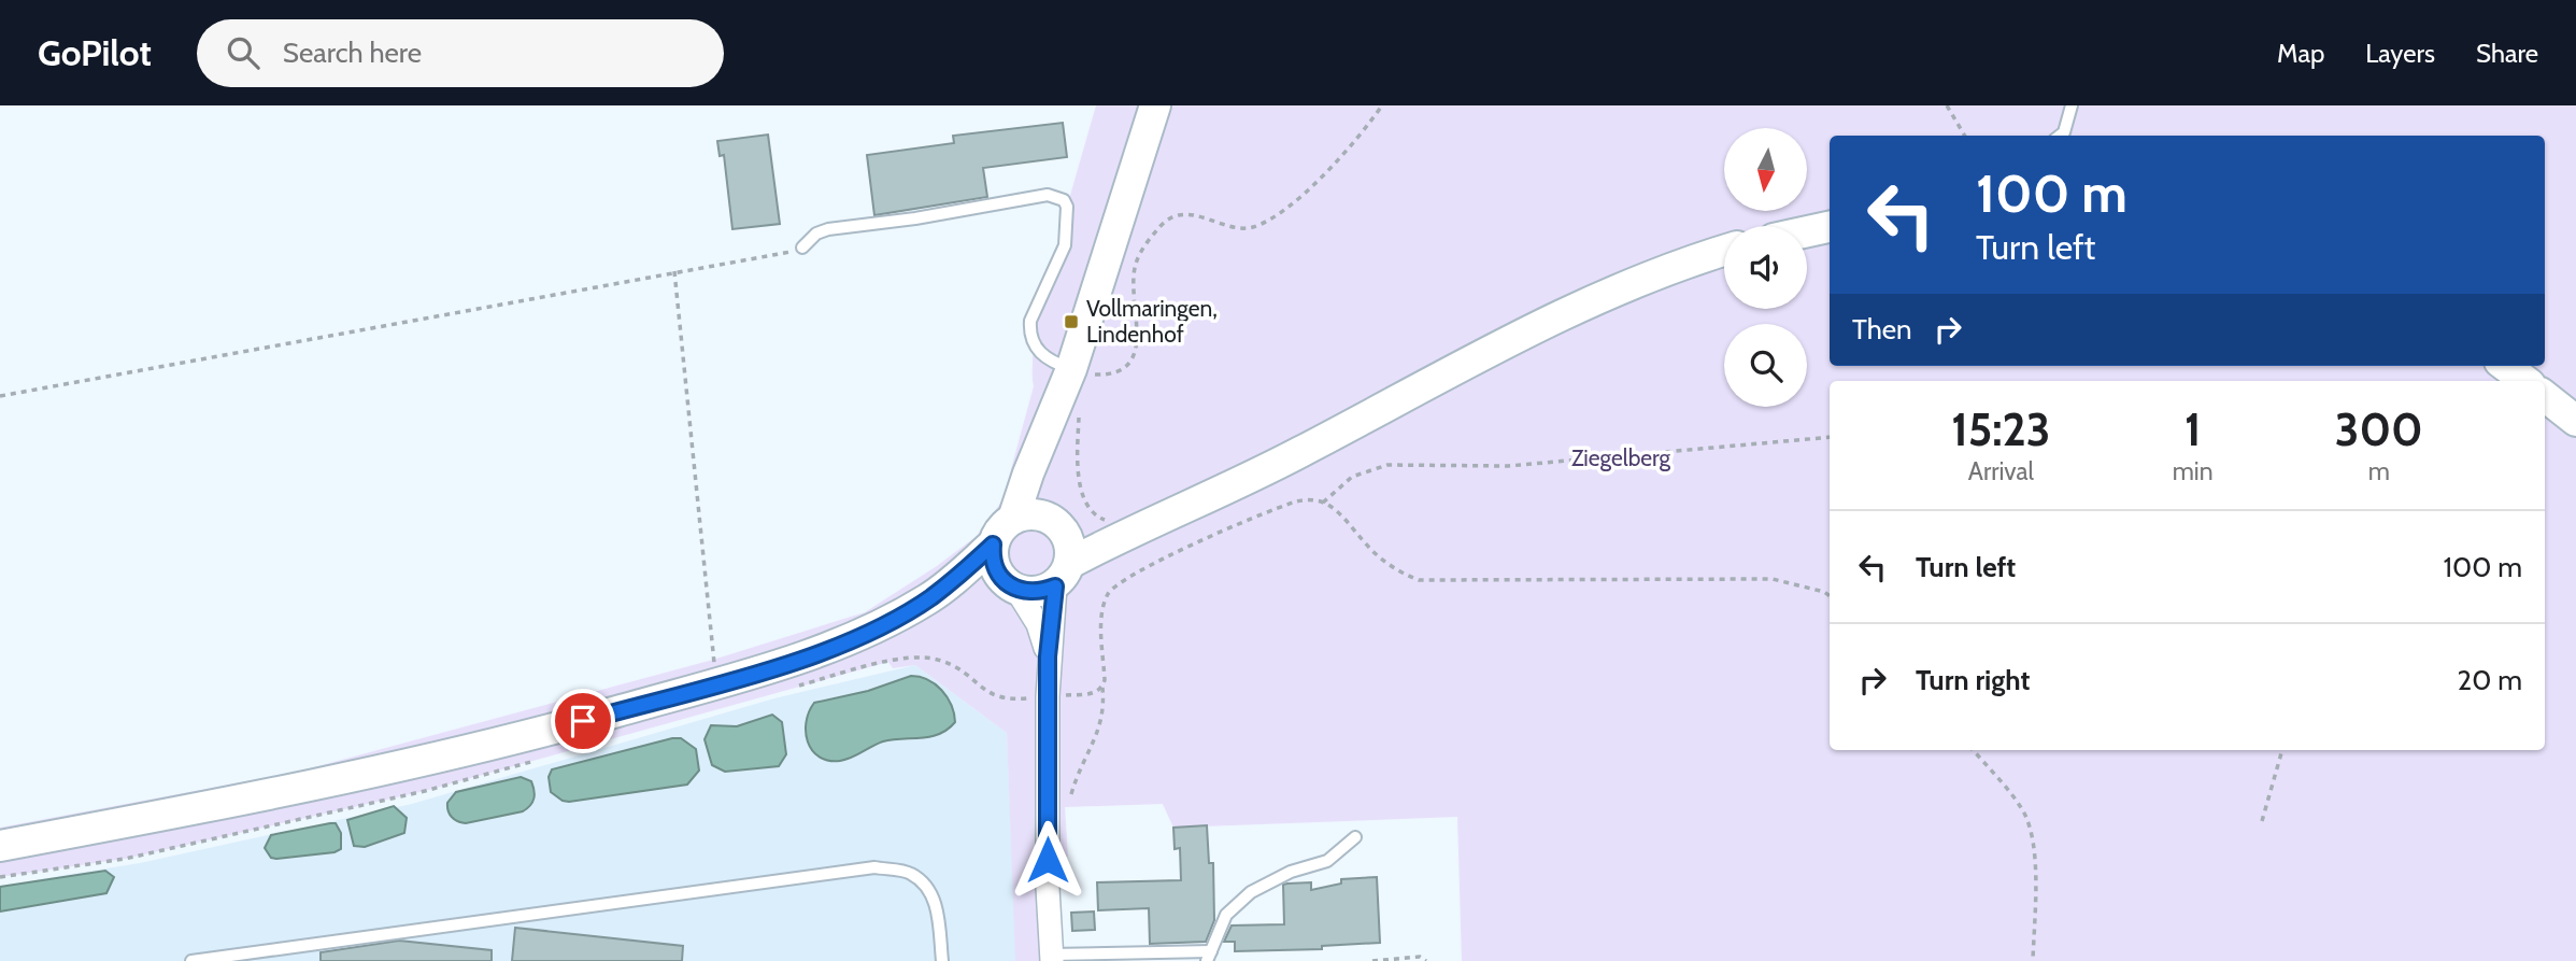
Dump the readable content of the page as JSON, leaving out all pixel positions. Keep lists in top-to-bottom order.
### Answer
{
  "parks": ["Ziegelberg"],
  "places": {
    "transit": ["Vollmaringen, Lindenhof"]
  },
  "north": "bottom",
  "page": {
    "header": "GoPilot",
    "search": "Search here",
    "nav": ["Map", "Layers", "Share"],
    "turn": ["100 m", "Turn left"],
    "then": "Then",
    "eta": [
      "15:23",
      "Arrival",
      "1",
      "min",
      "300",
      "m"
    ],
    "list": [
      {
        "name": "Turn left",
        "value": "100 m"
      },
      {
        "name": "Turn right",
        "value": "20 m"
      }
    ]
  }
}
